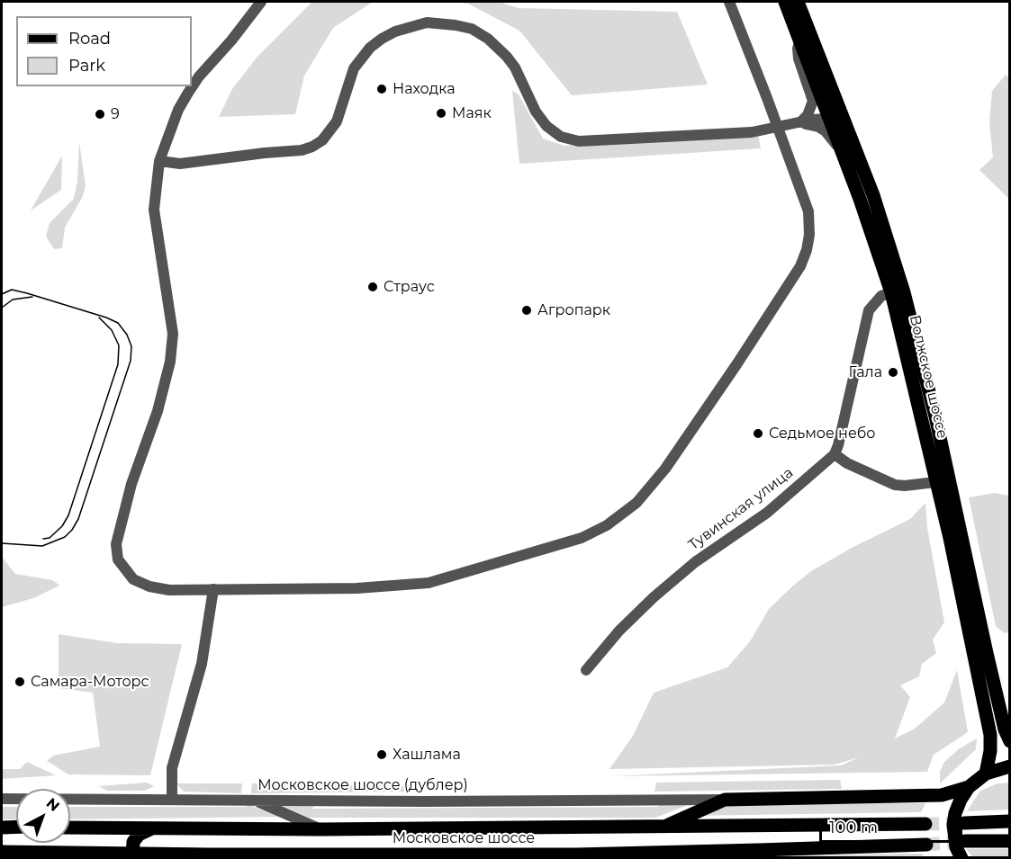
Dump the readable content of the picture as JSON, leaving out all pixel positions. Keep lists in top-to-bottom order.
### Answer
{
  "streets": {
    "main road": ["Волжское шоссе", "Московское шоссе"],
    "street": ["Тувинская улица", "Московское шоссе (дублер)"]
  },
  "places": [
    "Находка",
    "Маяк",
    "9",
    "Страус",
    "Агропарк",
    "Гала",
    "Седьмое небо",
    "Самара-Моторс",
    "Хашлама"
  ],
  "legend": ["Road", "Park"],
  "scale_bar": "100 m",
  "north": "top right"
}
